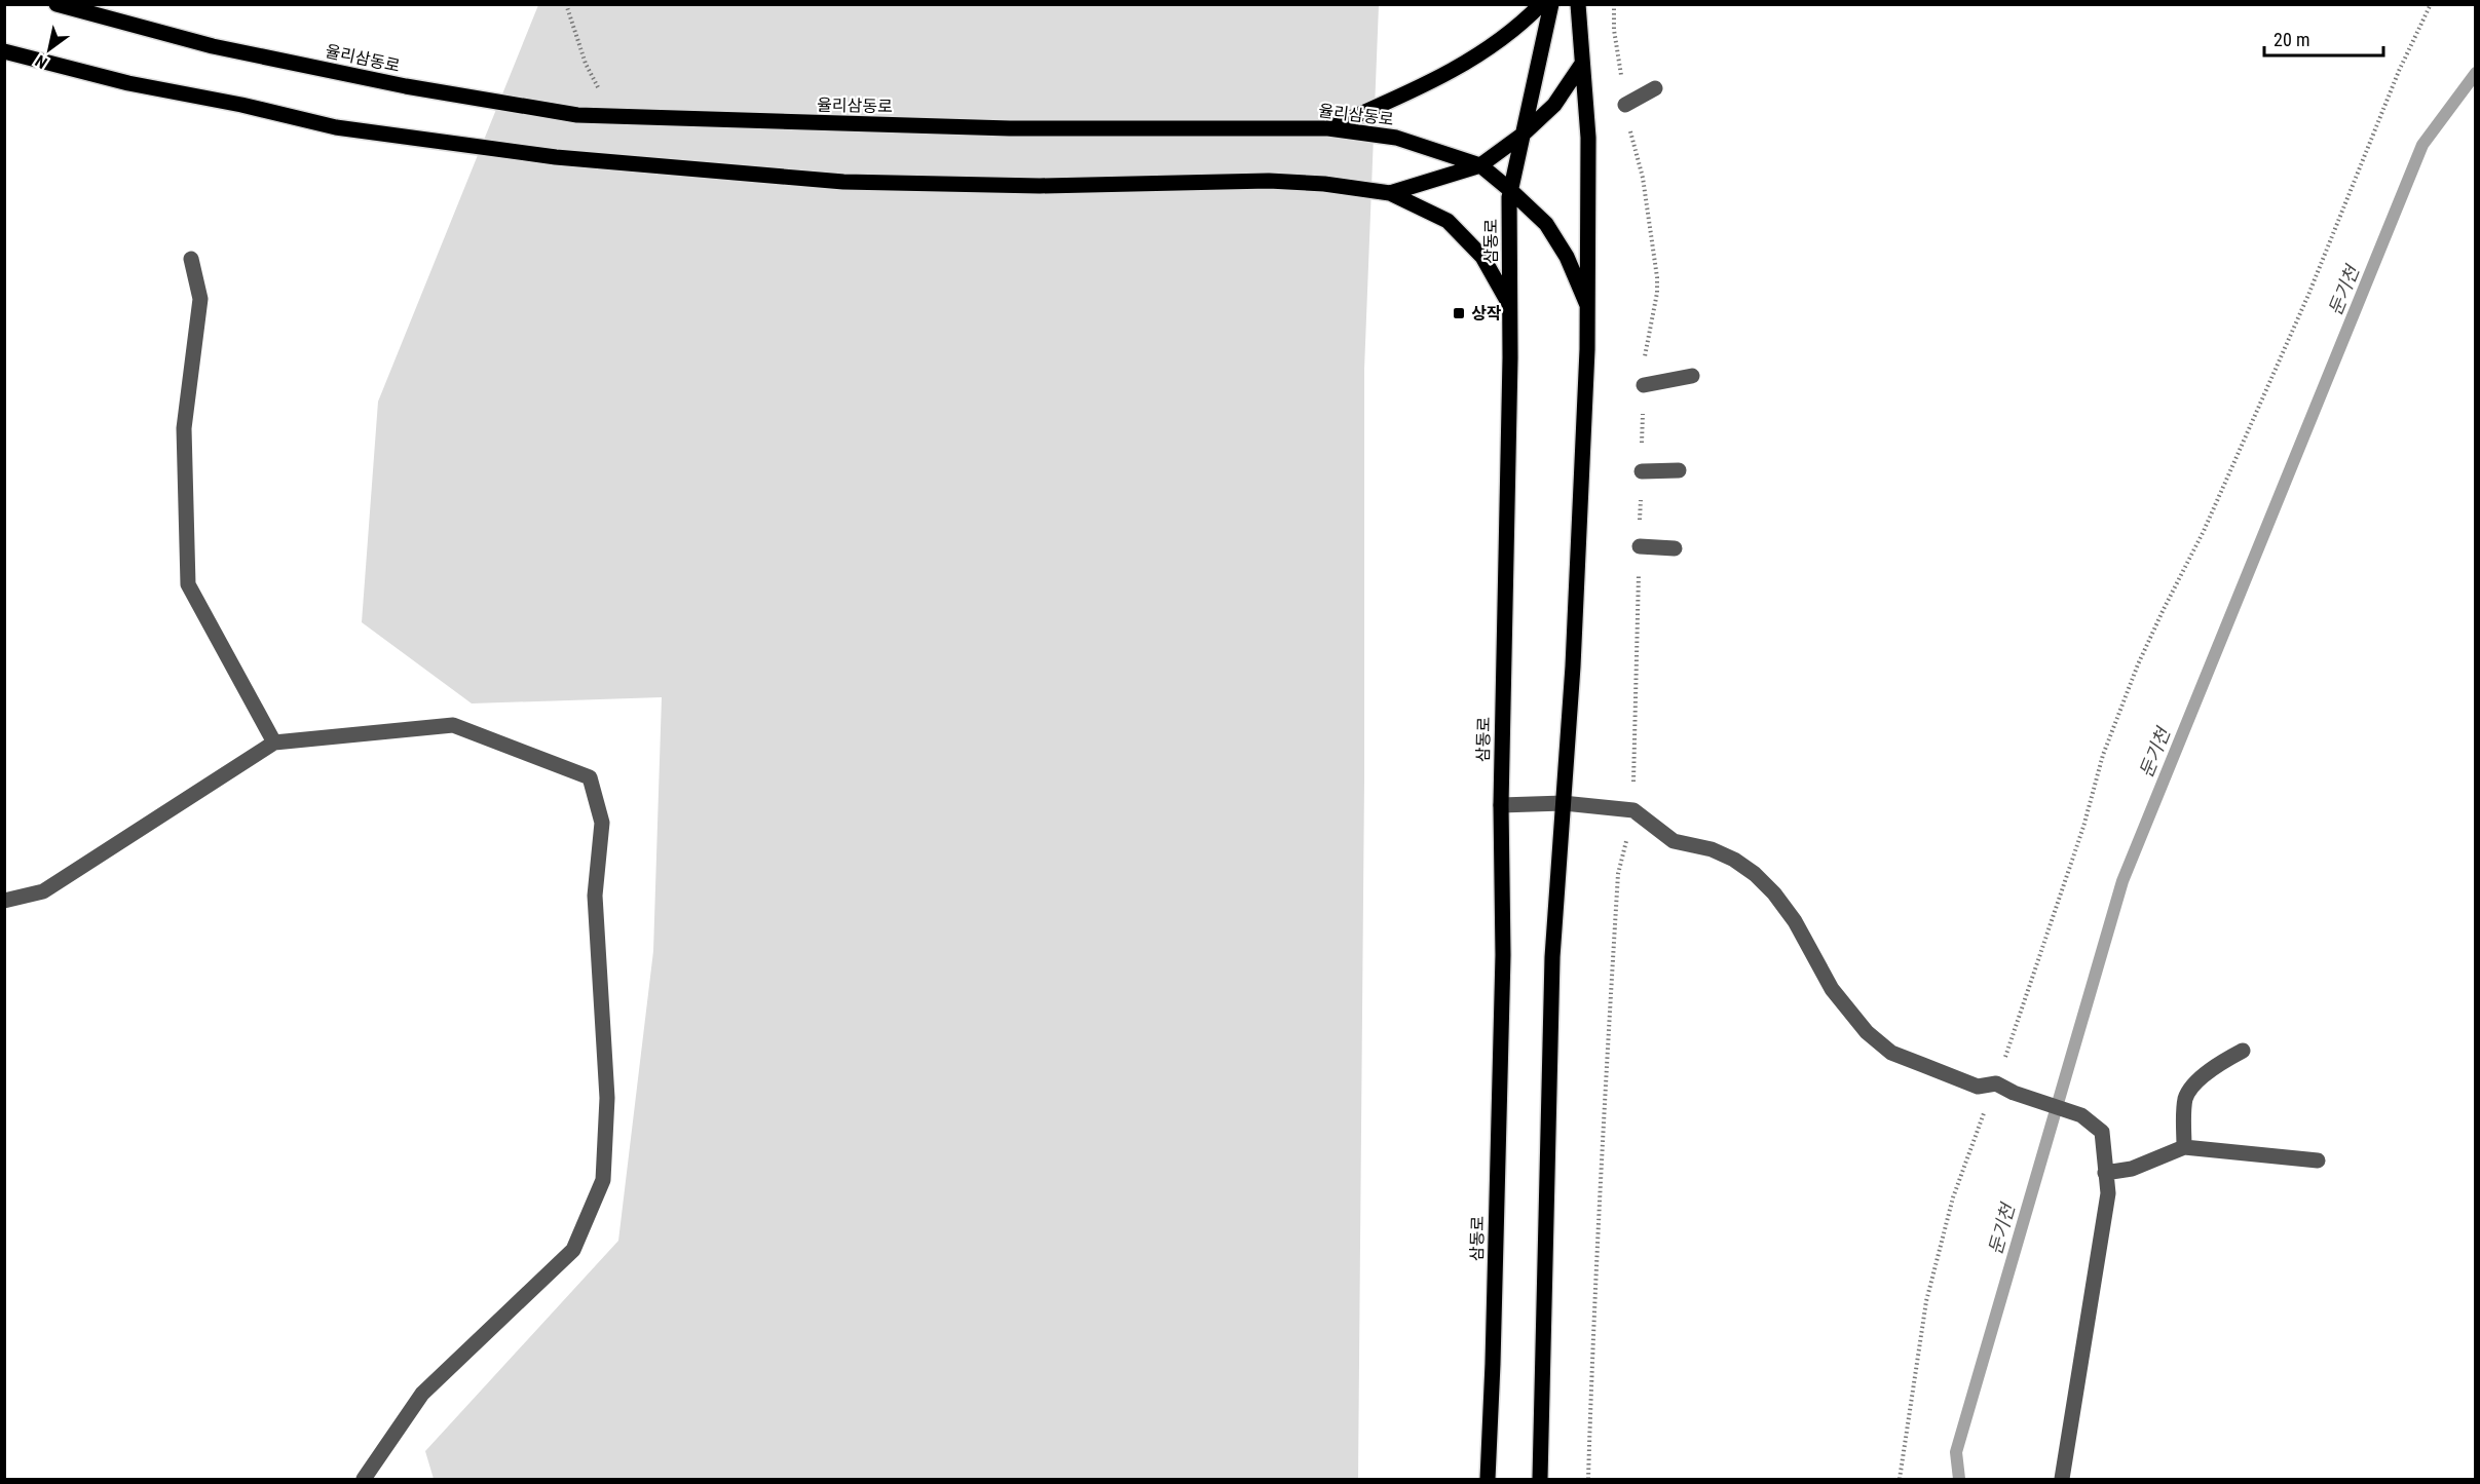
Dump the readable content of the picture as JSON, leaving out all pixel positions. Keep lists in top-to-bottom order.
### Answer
{
  "streets": {
    "main road": ["율리삼동로", "삼동로"]
  },
  "crossings": [
    ["율리삼동로", "삼동로"]
  ],
  "water": ["둔기천"],
  "places": {
    "transit": ["상작"]
  },
  "scale_bar": "20 m",
  "north": "bottom left"
}
